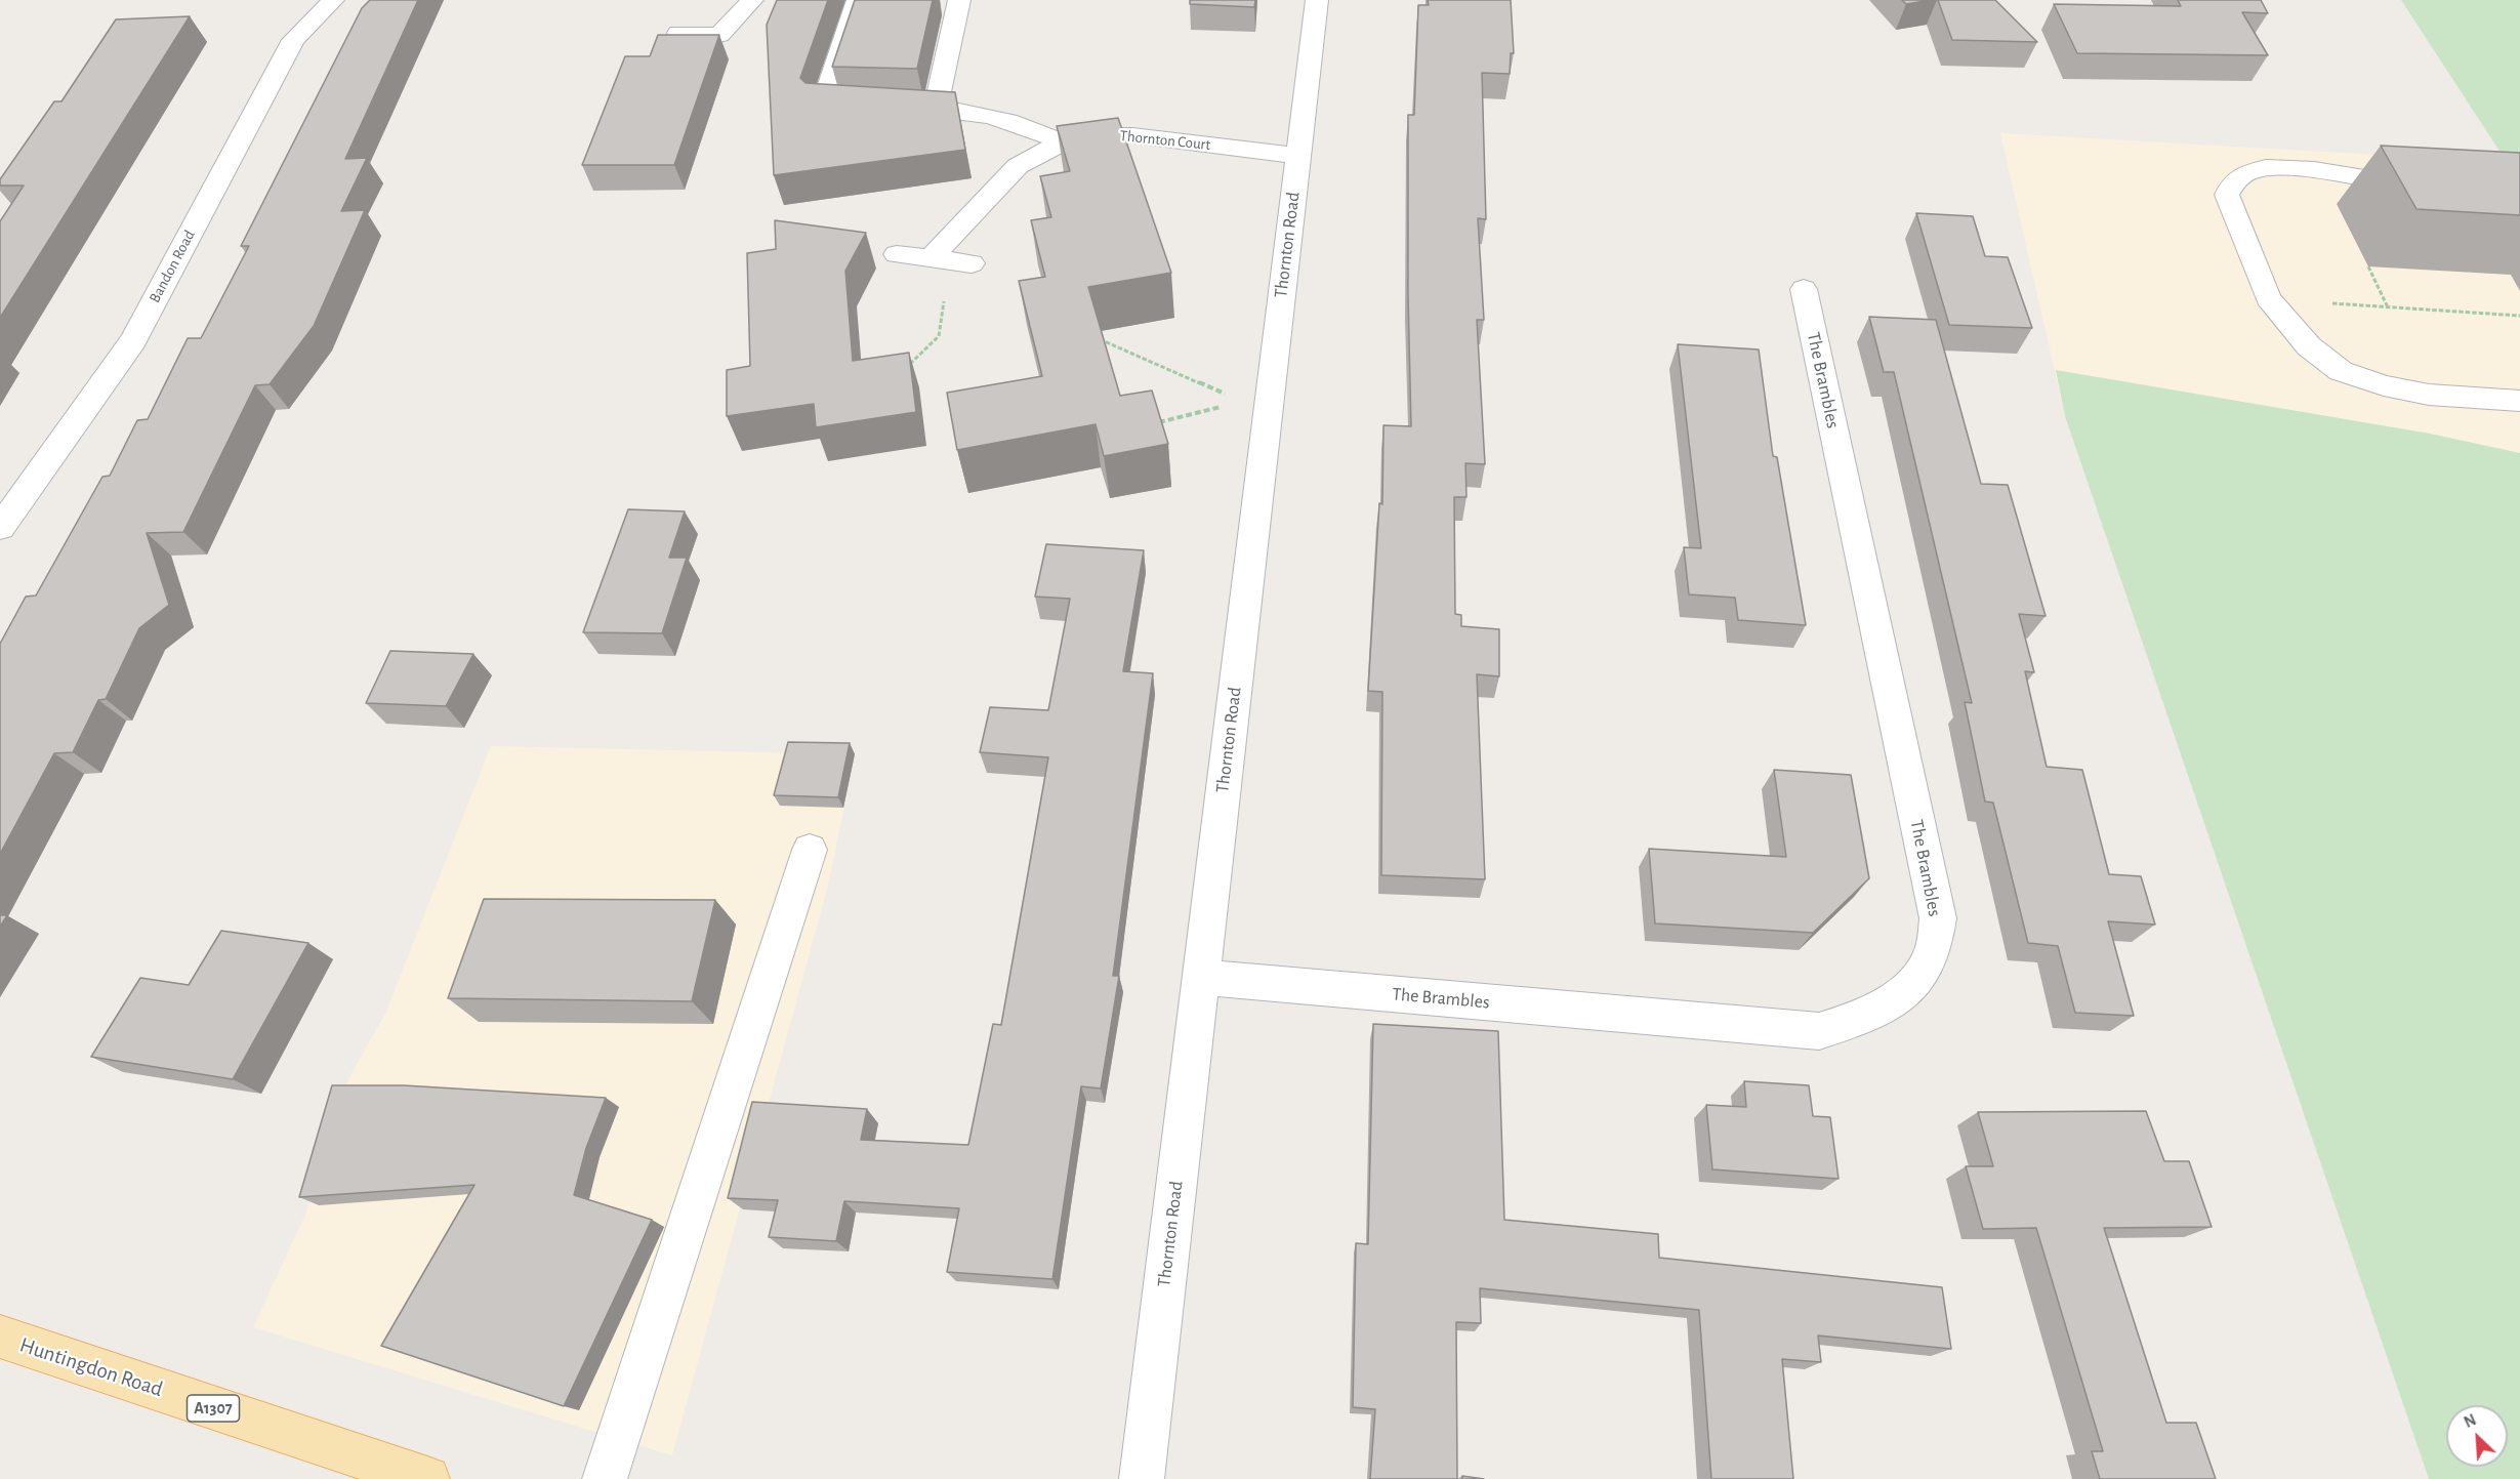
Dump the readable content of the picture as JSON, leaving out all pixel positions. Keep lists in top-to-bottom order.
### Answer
{
  "streets": {
    "main road": ["Huntingdon Road", "A1307"],
    "street": [
      "Thornton Court",
      "Thornton Road",
      "Bandon Road",
      "The Brambles"
    ]
  },
  "crossings": [
    ["Thornton Court", "Thornton Road"],
    ["Thornton Road", "The Brambles"]
  ],
  "north": "top left"
}
